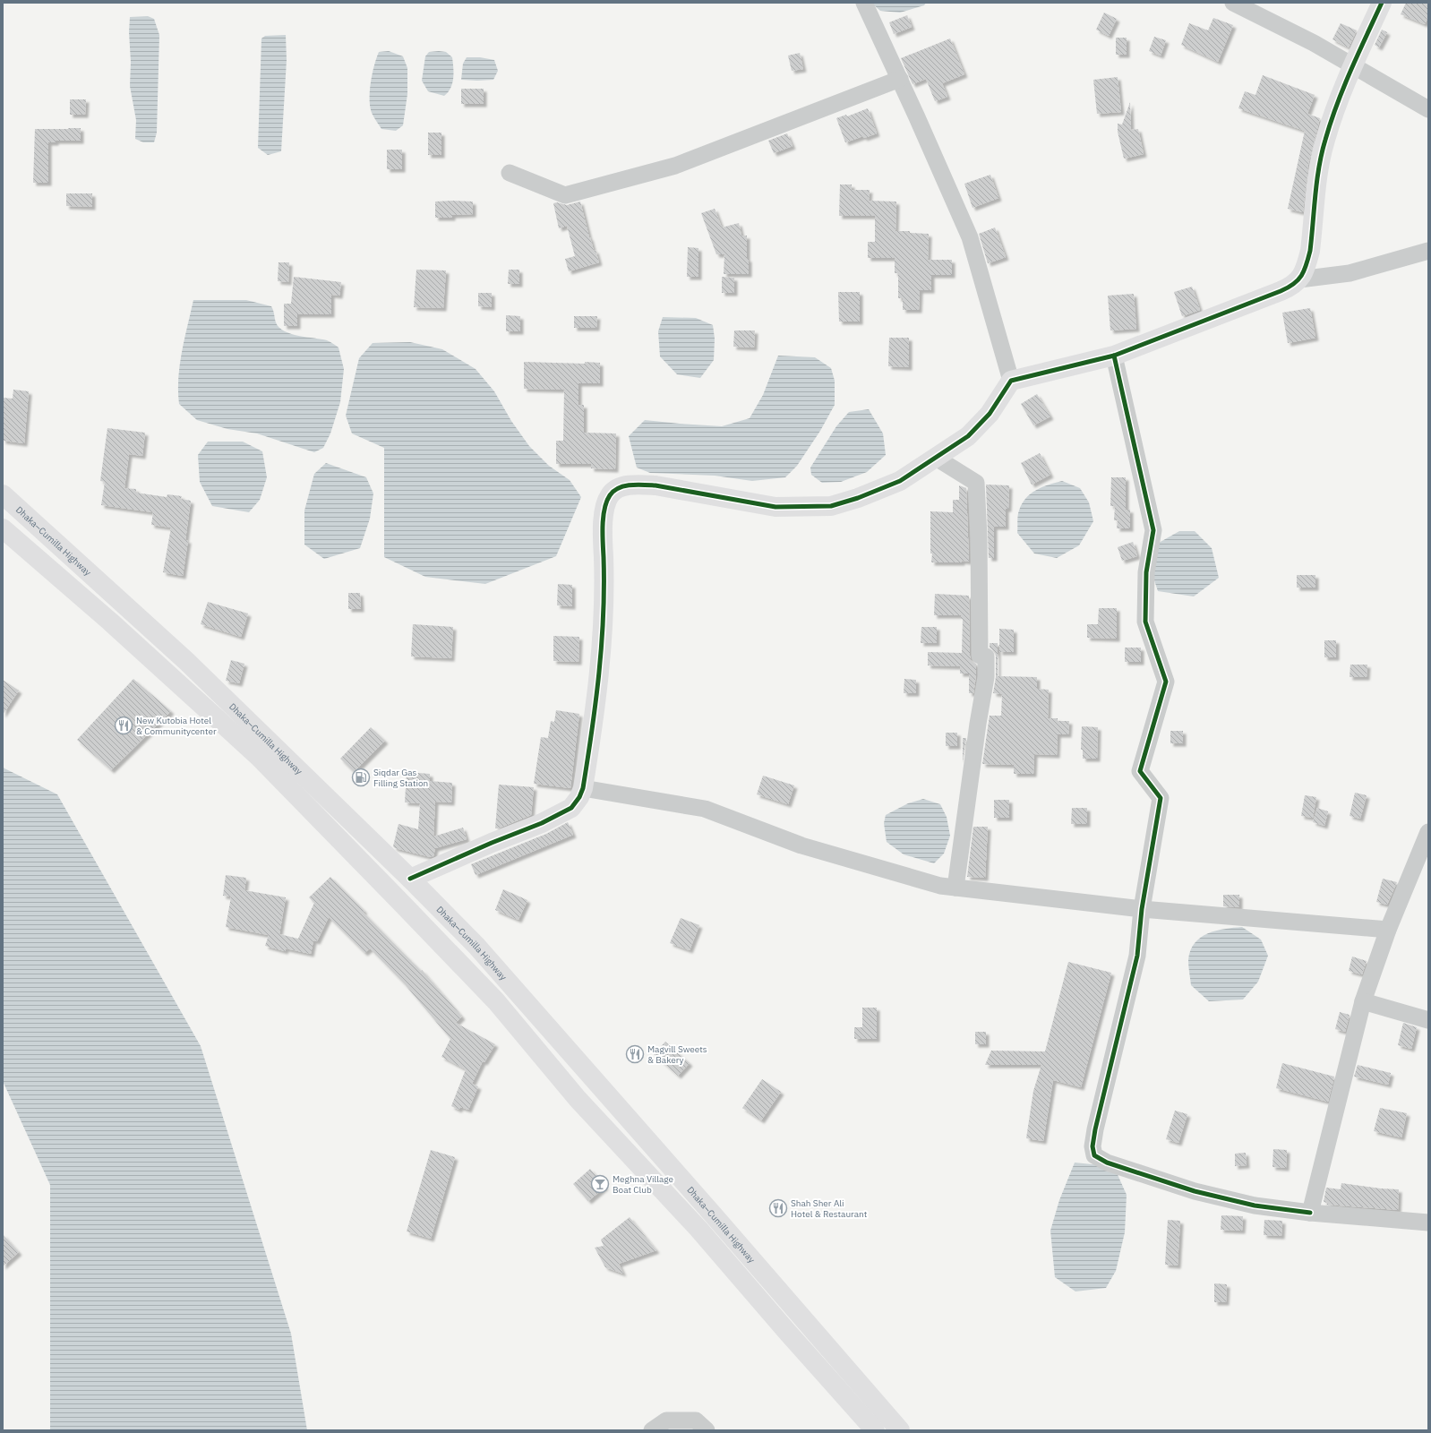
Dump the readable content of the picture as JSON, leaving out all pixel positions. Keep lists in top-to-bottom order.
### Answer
{
  "streets": {
    "main road": ["Dhaka–Cumilla Highway"]
  },
  "places": {
    "restaurant": ["New Kutobia Hotel & Communitycenter", "Magvill Sweets & Bakery", "Shah Sher Ali Hotel & Restaurant"],
    "fuel station": ["Siqdar Gas Filling Station"],
    "bar": ["Meghna Village Boat Club"]
  }
}
